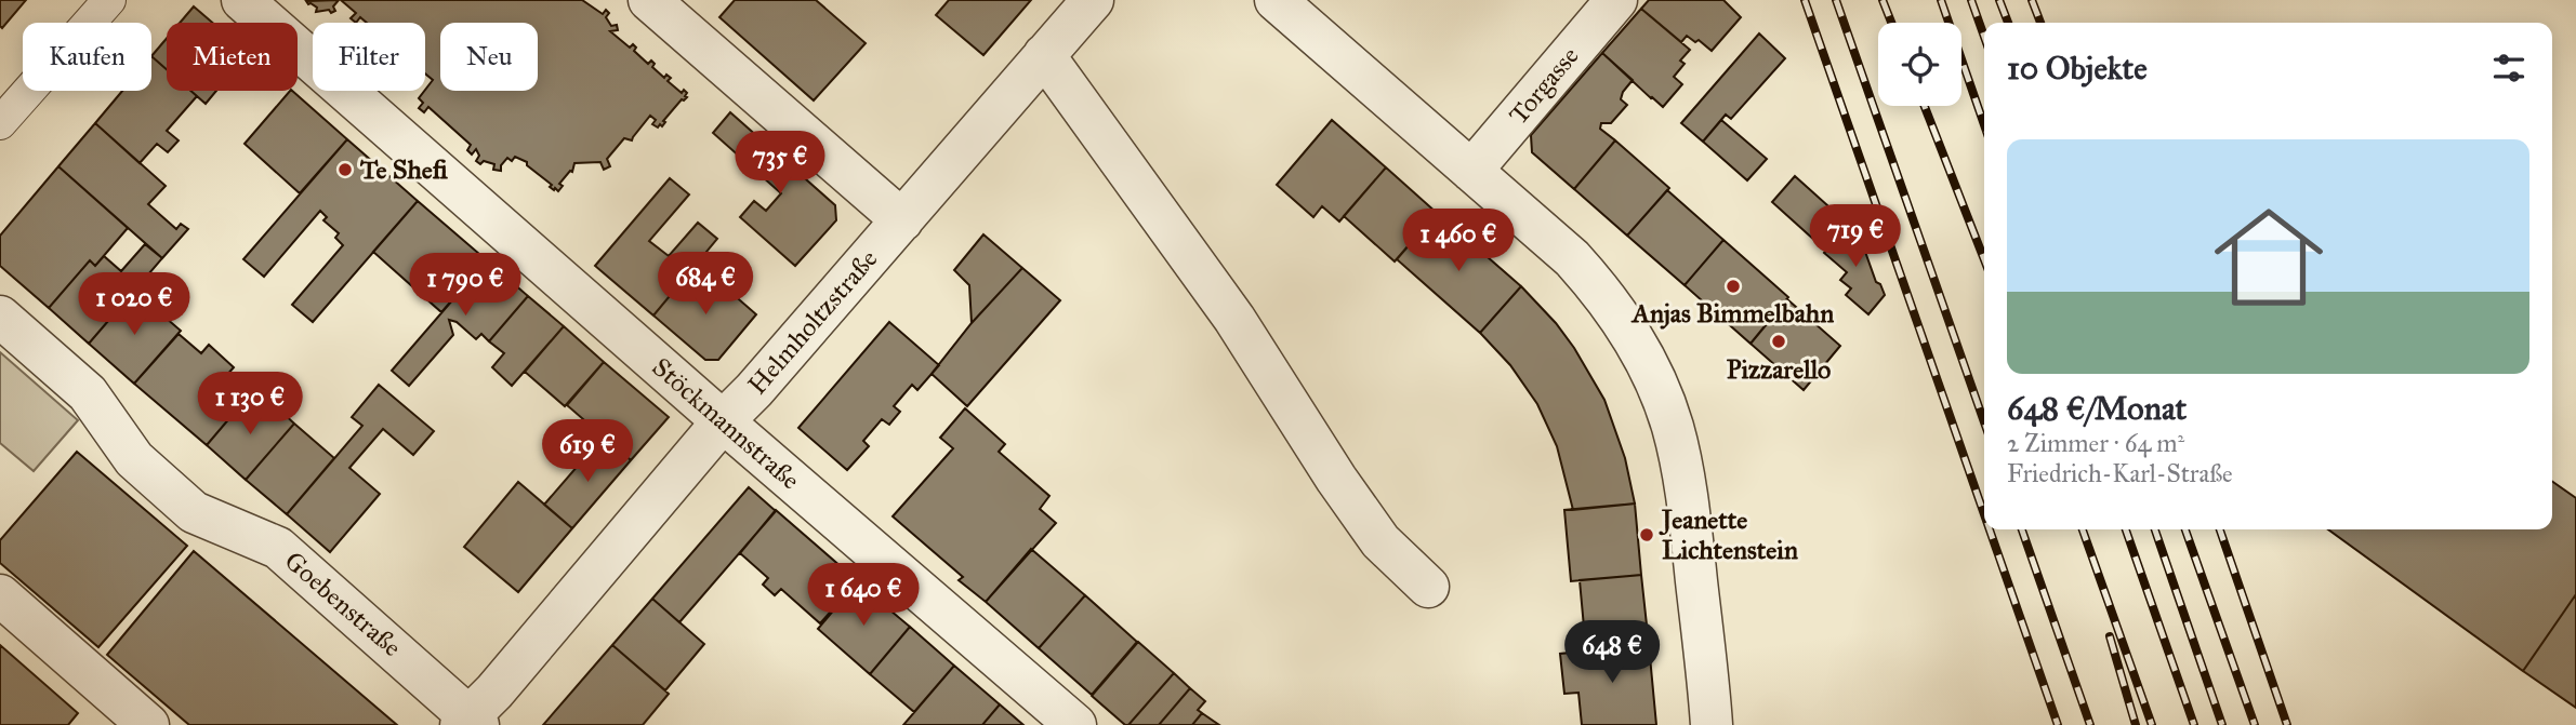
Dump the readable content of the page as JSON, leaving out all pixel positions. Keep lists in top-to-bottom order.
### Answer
{
  "streets": {
    "street": [
      "Torgasse",
      "Helmholtzstraße",
      "Stöckmannstraße",
      "Goebenstraße"
    ]
  },
  "crossings": [
    ["Helmholtzstraße", "Stöckmannstraße"],
    ["Helmholtzstraße", "Goebenstraße"]
  ],
  "places": [
    "Te Shefi",
    "Anjas Bimmelbahn",
    "Pizzarello",
    "Jeanette Lichtenstein"
  ],
  "page": {
    "chip": [
      "Kaufen",
      "Mieten",
      "Filter",
      "Neu"
    ],
    "heading": "10 Objekte",
    "list": [
      {
        "name": "648 €/Monat",
        "note": "2 Zimmer · 64 m² · Friedrich-Karl-Straße"
      }
    ],
    "price": [
      "735 €",
      "719 €",
      "1 460 €",
      "684 €",
      "1 790 €",
      "1 020 €",
      "1 130 €",
      "619 €",
      "1 640 €",
      "648 €"
    ]
  }
}
